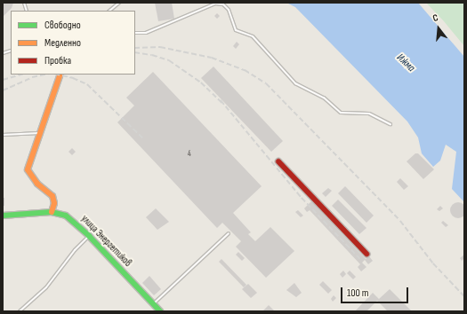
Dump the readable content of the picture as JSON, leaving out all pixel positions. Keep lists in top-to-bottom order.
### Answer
{
  "streets": {
    "street": ["улица Энергетиков"]
  },
  "water": ["Ижма"],
  "house_numbers": ["4"],
  "legend": ["Свободно", "Медленно", "Пробка"],
  "scale_bar": "100 m",
  "north": "top"
}
